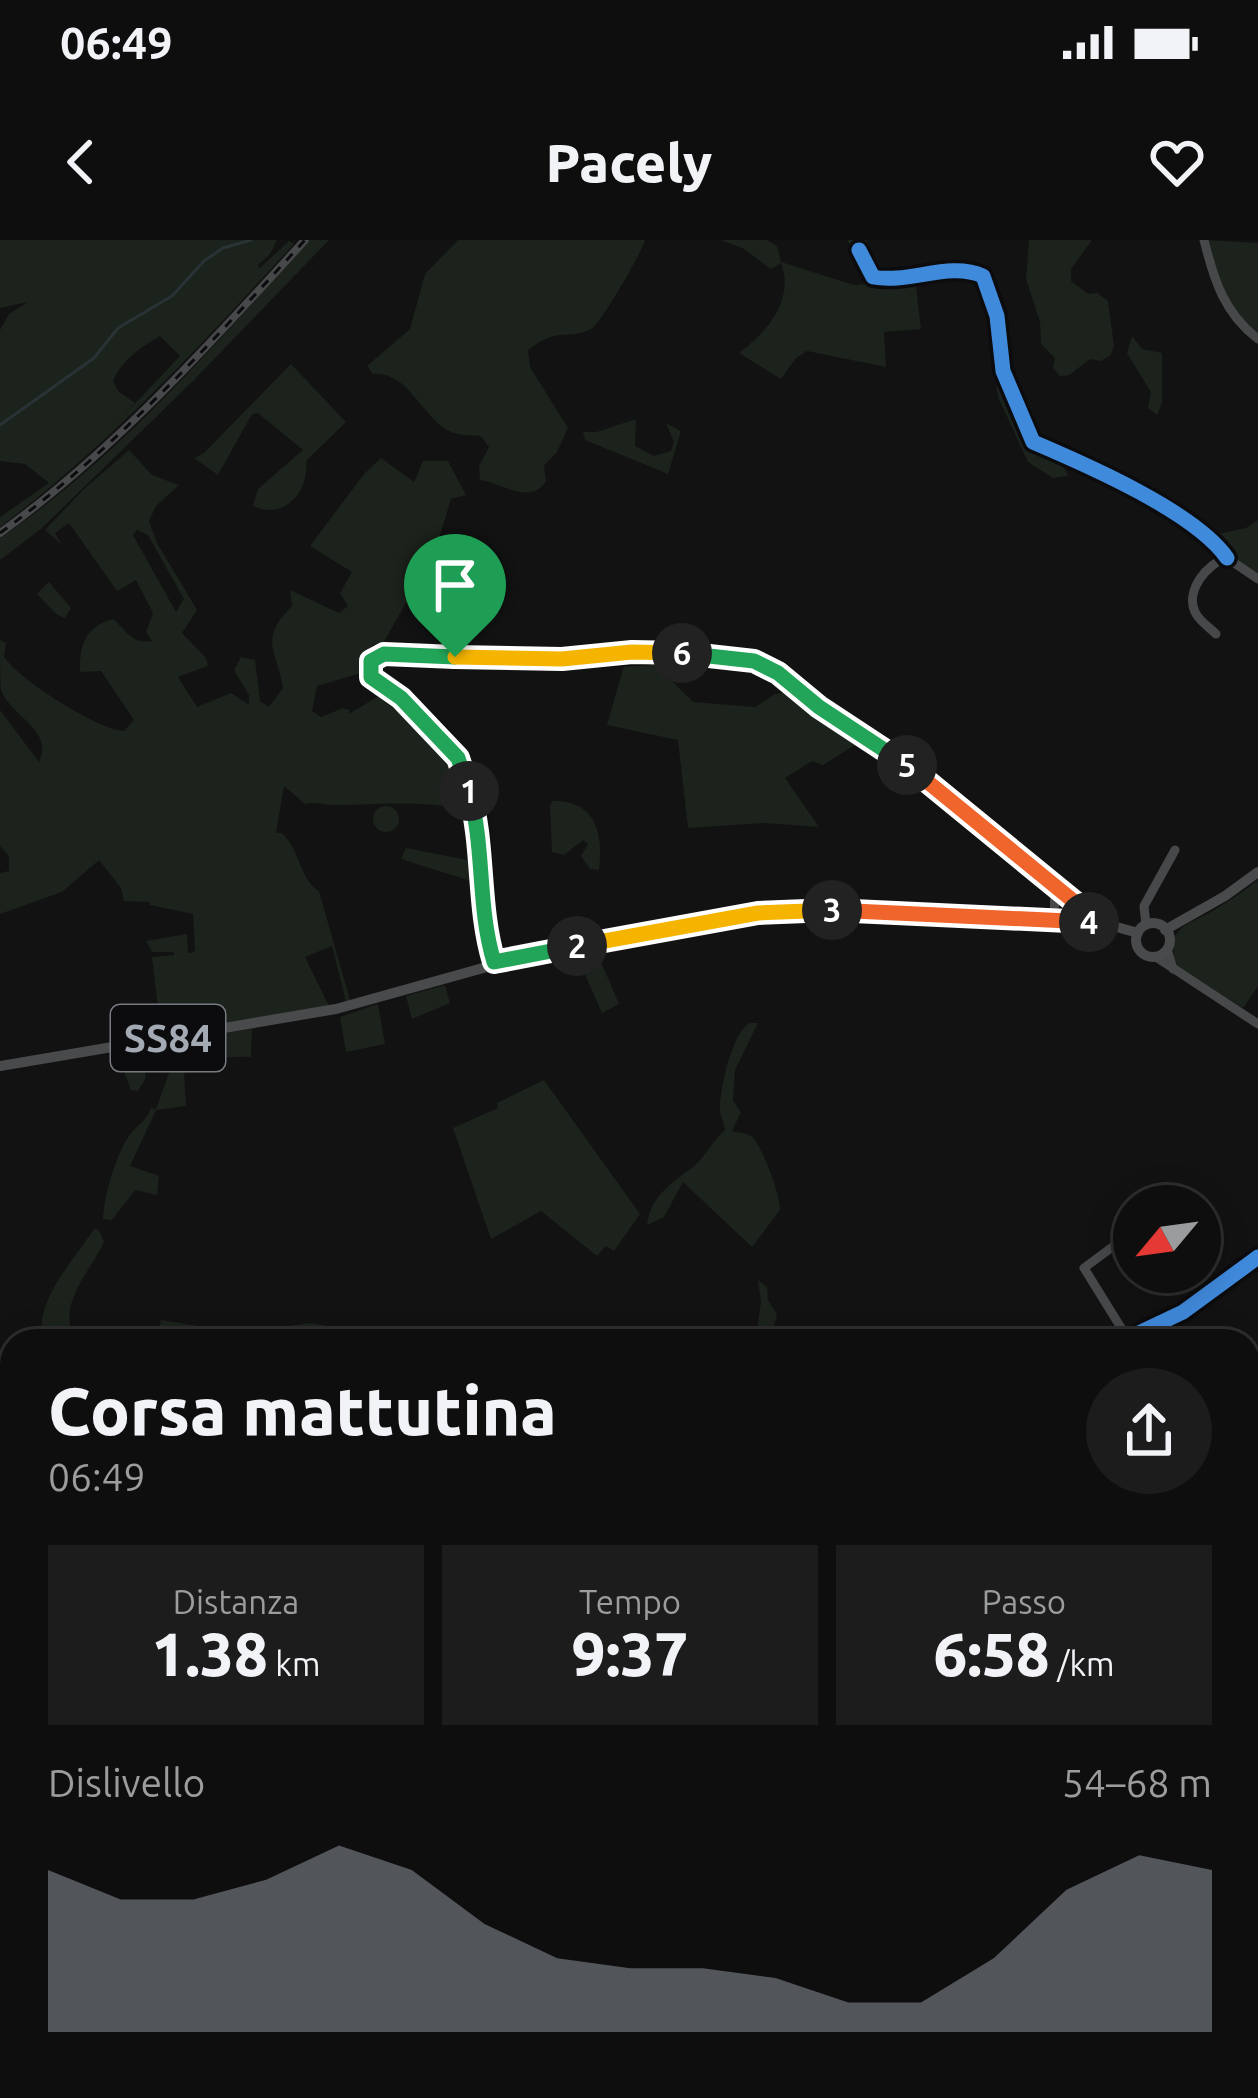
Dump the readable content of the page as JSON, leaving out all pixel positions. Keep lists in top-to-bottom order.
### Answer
{
  "streets": {
    "main road": ["SS84"]
  },
  "north": "bottom left",
  "page": {
    "status": "06:49",
    "header": "Pacely",
    "pins": [
      "6",
      "5",
      "1",
      "3",
      "4",
      "2"
    ],
    "heading": ["Corsa mattutina", "06:49"],
    "stats": [
      ["Distanza", "1.38 km"],
      ["Tempo", "9:37"],
      ["Passo", "6:58 /km"]
    ],
    "chart": ["Dislivello", "54–68 m"]
  }
}
